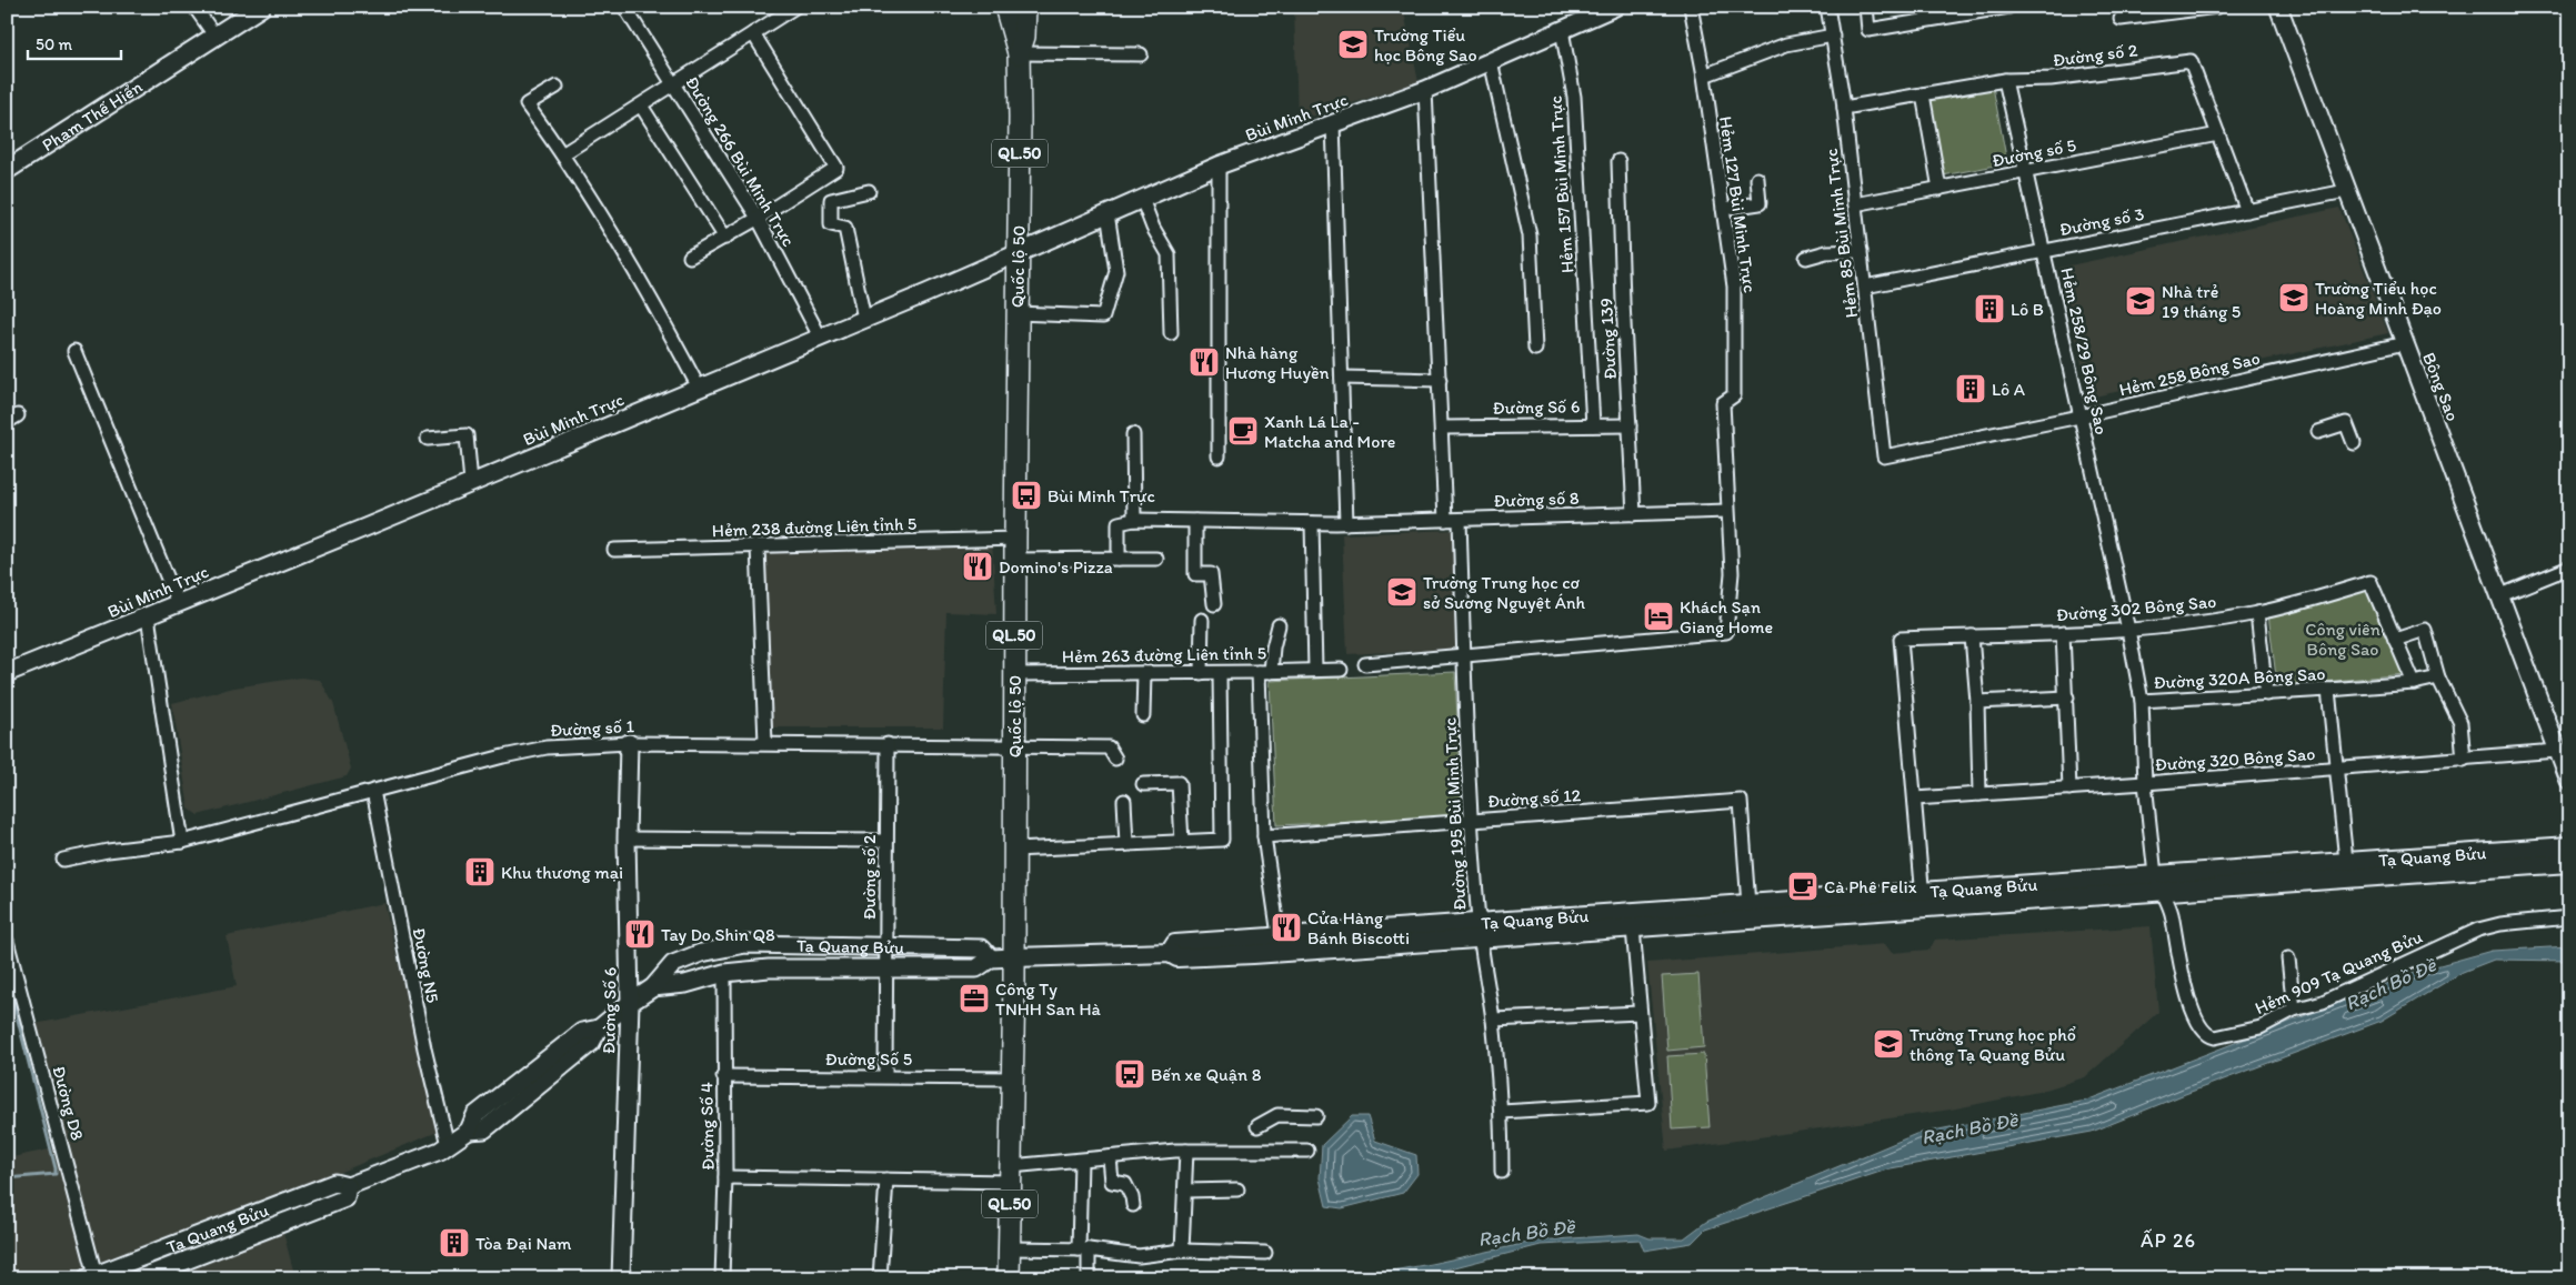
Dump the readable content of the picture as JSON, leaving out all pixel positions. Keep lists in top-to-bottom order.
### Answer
{
  "streets": {
    "main road": [
      "Phạm Thế Hiển",
      "QL.50",
      "Quốc lộ 50",
      "Tạ Quang Bửu"
    ],
    "street": [
      "Đường số 2",
      "Bùi Minh Trực",
      "Đường số 5",
      "Đường 266 Bùi Minh Trực",
      "Hẻm 157 Bùi Minh Trực",
      "Hẻm 127 Bùi Minh Trực",
      "Đường số 3",
      "Hẻm 85 Bùi Minh Trực",
      "Đường 139",
      "Hẻm 258/29 Bông Sao",
      "Hẻm 258 Bông Sao",
      "Bông Sao",
      "Đường Số 6",
      "Đường số 8",
      "Hẻm 238 đường Liên tỉnh 5",
      "Đường 302 Bông Sao",
      "Hẻm 263 đường Liên tỉnh 5",
      "Đường 320A Bông Sao",
      "Đường số 1",
      "Đường 320 Bông Sao",
      "Đường số 12",
      "Đường 195 Bùi Minh Trực",
      "Đường N5",
      "Hẻm 909 Tạ Quang Bửu",
      "Đường Số 5",
      "Đường D8",
      "Đường Số 4"
    ]
  },
  "crossings": [
    ["Đường số 2", "Đường số 5"],
    ["Đường số 2", "Đường số 3"],
    ["Đường số 2", "Hẻm 85 Bùi Minh Trực"],
    ["Đường số 2", "Hẻm 258/29 Bông Sao"],
    ["Đường số 2", "Đường số 1"],
    ["Đường số 2", "Tạ Quang Bửu"],
    ["Đường số 2", "Đường Số 5"],
    ["Bùi Minh Trực", "Đường 266 Bùi Minh Trực"],
    ["Bùi Minh Trực", "Hẻm 157 Bùi Minh Trực"],
    ["Bùi Minh Trực", "Quốc lộ 50"],
    ["Đường số 5", "Hẻm 85 Bùi Minh Trực"],
    ["Đường số 5", "Hẻm 258/29 Bông Sao"],
    ["Hẻm 157 Bùi Minh Trực", "Đường Số 6"],
    ["Hẻm 127 Bùi Minh Trực", "Đường số 8"],
    ["Đường số 3", "Hẻm 85 Bùi Minh Trực"],
    ["Đường số 3", "Hẻm 258/29 Bông Sao"],
    ["Đường số 3", "Bông Sao"],
    ["Hẻm 85 Bùi Minh Trực", "Hẻm 258 Bông Sao"],
    ["Quốc lộ 50", "Hẻm 238 đường Liên tỉnh 5"],
    ["Quốc lộ 50", "Hẻm 263 đường Liên tỉnh 5"],
    ["Quốc lộ 50", "Đường số 1"],
    ["Quốc lộ 50", "Tạ Quang Bửu"],
    ["Quốc lộ 50", "Đường Số 5"],
    ["Đường 139", "Đường Số 6"],
    ["Đường 139", "Đường số 8"],
    ["Hẻm 258/29 Bông Sao", "Hẻm 258 Bông Sao"],
    ["Hẻm 258/29 Bông Sao", "Đường 302 Bông Sao"],
    ["Hẻm 258/29 Bông Sao", "Đường 320A Bông Sao"],
    ["Hẻm 258/29 Bông Sao", "Đường 320 Bông Sao"],
    ["Hẻm 258/29 Bông Sao", "Hẻm 909 Tạ Quang Bửu"],
    ["Hẻm 258 Bông Sao", "Bông Sao"],
    ["Bông Sao", "Đường 320 Bông Sao"],
    ["Đường Số 6", "Đường số 1"],
    ["Đường Số 6", "Tạ Quang Bửu"],
    ["Đường số 8", "Đường 195 Bùi Minh Trực"],
    ["Đường 302 Bông Sao", "Đường 320 Bông Sao"],
    ["Đường số 1", "Đường N5"],
    ["Đường 320 Bông Sao", "Hẻm 909 Tạ Quang Bửu"],
    ["Đường số 12", "Đường 195 Bùi Minh Trực"],
    ["Đường số 12", "Tạ Quang Bửu"],
    ["Đường 195 Bùi Minh Trực", "Tạ Quang Bửu"],
    ["Tạ Quang Bửu", "Đường N5"],
    ["Tạ Quang Bửu", "Hẻm 909 Tạ Quang Bửu"],
    ["Tạ Quang Bửu", "Đường D8"],
    ["Tạ Quang Bửu", "Đường Số 4"],
    ["Đường Số 5", "Đường Số 4"]
  ],
  "districts": ["ẤP 26"],
  "water": ["Rạch Bồ Đề"],
  "parks": ["Công viên Bông Sao"],
  "places": {
    "school or university": [
      "Trường Tiểu học Bông Sao",
      "Trường Tiểu học Hoàng Minh Đạo",
      "Nhà trẻ 19 tháng 5",
      "Trường Trung học cơ sở Sương Nguyệt Ánh",
      "Trường Trung học phổ thông Tạ Quang Bửu"
    ],
    "building": [
      "Lô B",
      "Lô A",
      "Khu thương mại",
      "Tòa Đại Nam"
    ],
    "restaurant": [
      "Nhà hàng Hương Huyền",
      "Domino's Pizza",
      "Cửa Hàng Bánh Biscotti",
      "Tay Do Shin Q8"
    ],
    "cafe": ["Xanh Lá La - Matcha and More", "Cà Phê Felix"],
    "bus stop": ["Bùi Minh Trực", "Bến xe Quận 8"],
    "hotel": ["Khách Sạn Giang Home"],
    "office": ["Công Ty TNHH San Hà"]
  },
  "scale_bar": "50 m"
}
